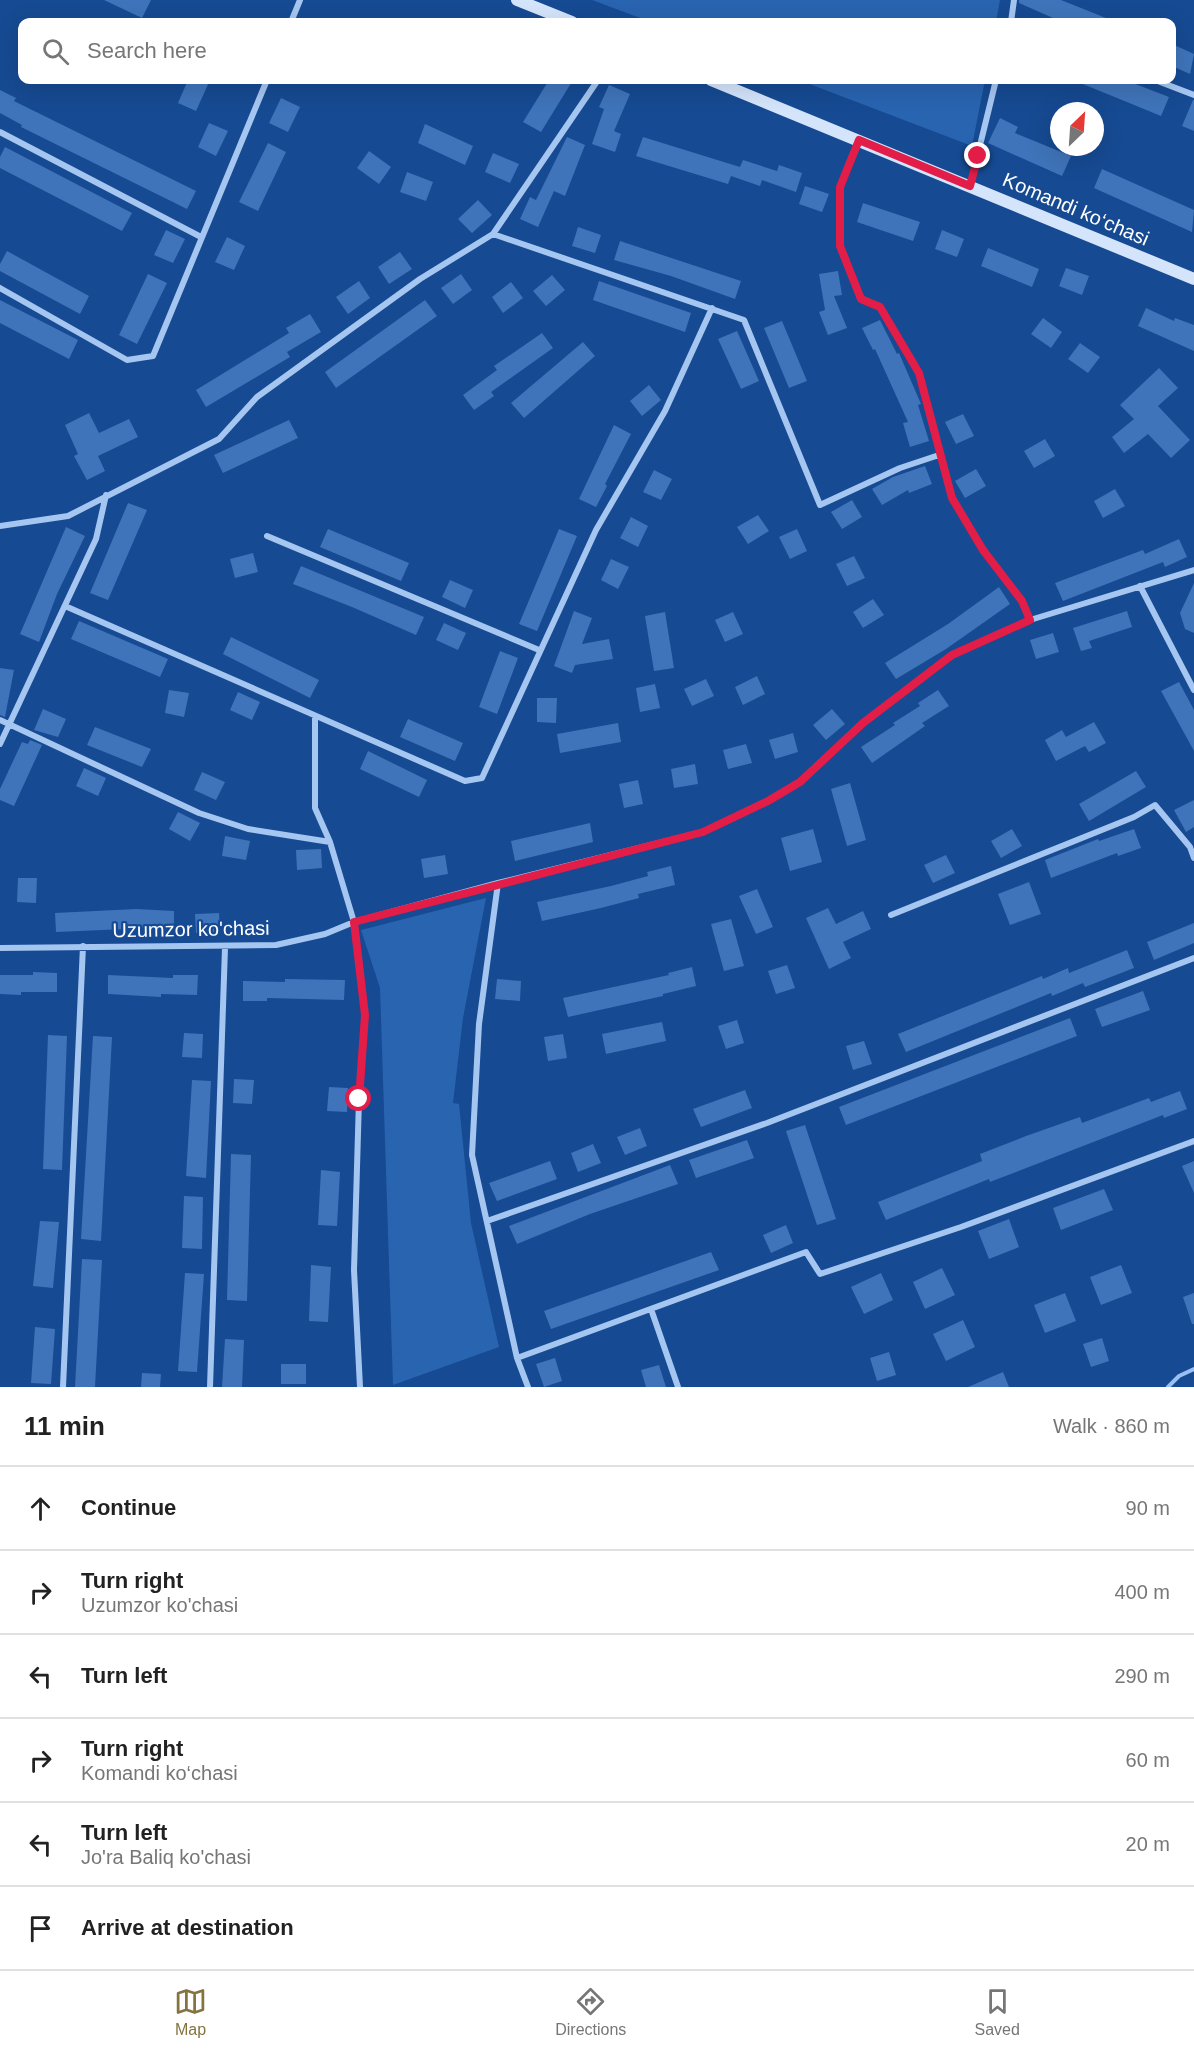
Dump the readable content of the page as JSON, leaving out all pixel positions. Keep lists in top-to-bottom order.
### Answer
{
  "streets": {
    "main road": ["Komandi ko‘chasi"],
    "street": ["Uzumzor ko'chasi"]
  },
  "north": "top right",
  "page": {
    "search": "Search here",
    "heading": ["11 min", "Walk · 860 m"],
    "list": [
      ["Continue", "90 m"],
      ["Turn right", "Uzumzor ko'chasi", "400 m"],
      ["Turn left", "290 m"],
      ["Turn right", "Komandi ko‘chasi", "60 m"],
      ["Turn left", "Jo'ra Baliq ko'chasi", "20 m"],
      "Arrive at destination"
    ],
    "nav": ["Map", "Directions", "Saved"]
  }
}
